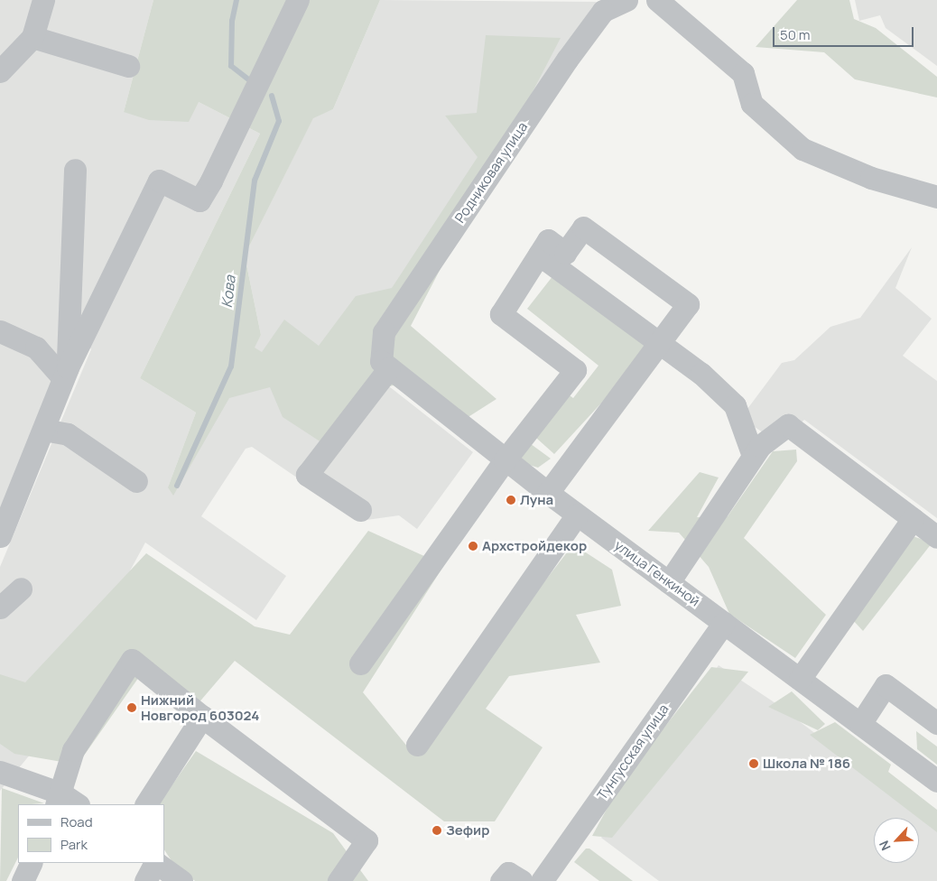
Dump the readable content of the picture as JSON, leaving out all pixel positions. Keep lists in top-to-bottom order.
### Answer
{
  "streets": {
    "street": ["Родниковая улица", "улица Генкиной", "Тунгусская улица"]
  },
  "crossings": [
    ["Родниковая улица", "улица Генкиной"],
    ["улица Генкиной", "Тунгусская улица"]
  ],
  "water": ["Кова"],
  "places": [
    "Луна",
    "Архстройдекор",
    "Нижний Новгород 603024",
    "Школа № 186",
    "Зефир"
  ],
  "legend": ["Road", "Park"],
  "scale_bar": "50 m",
  "north": "bottom left"
}
